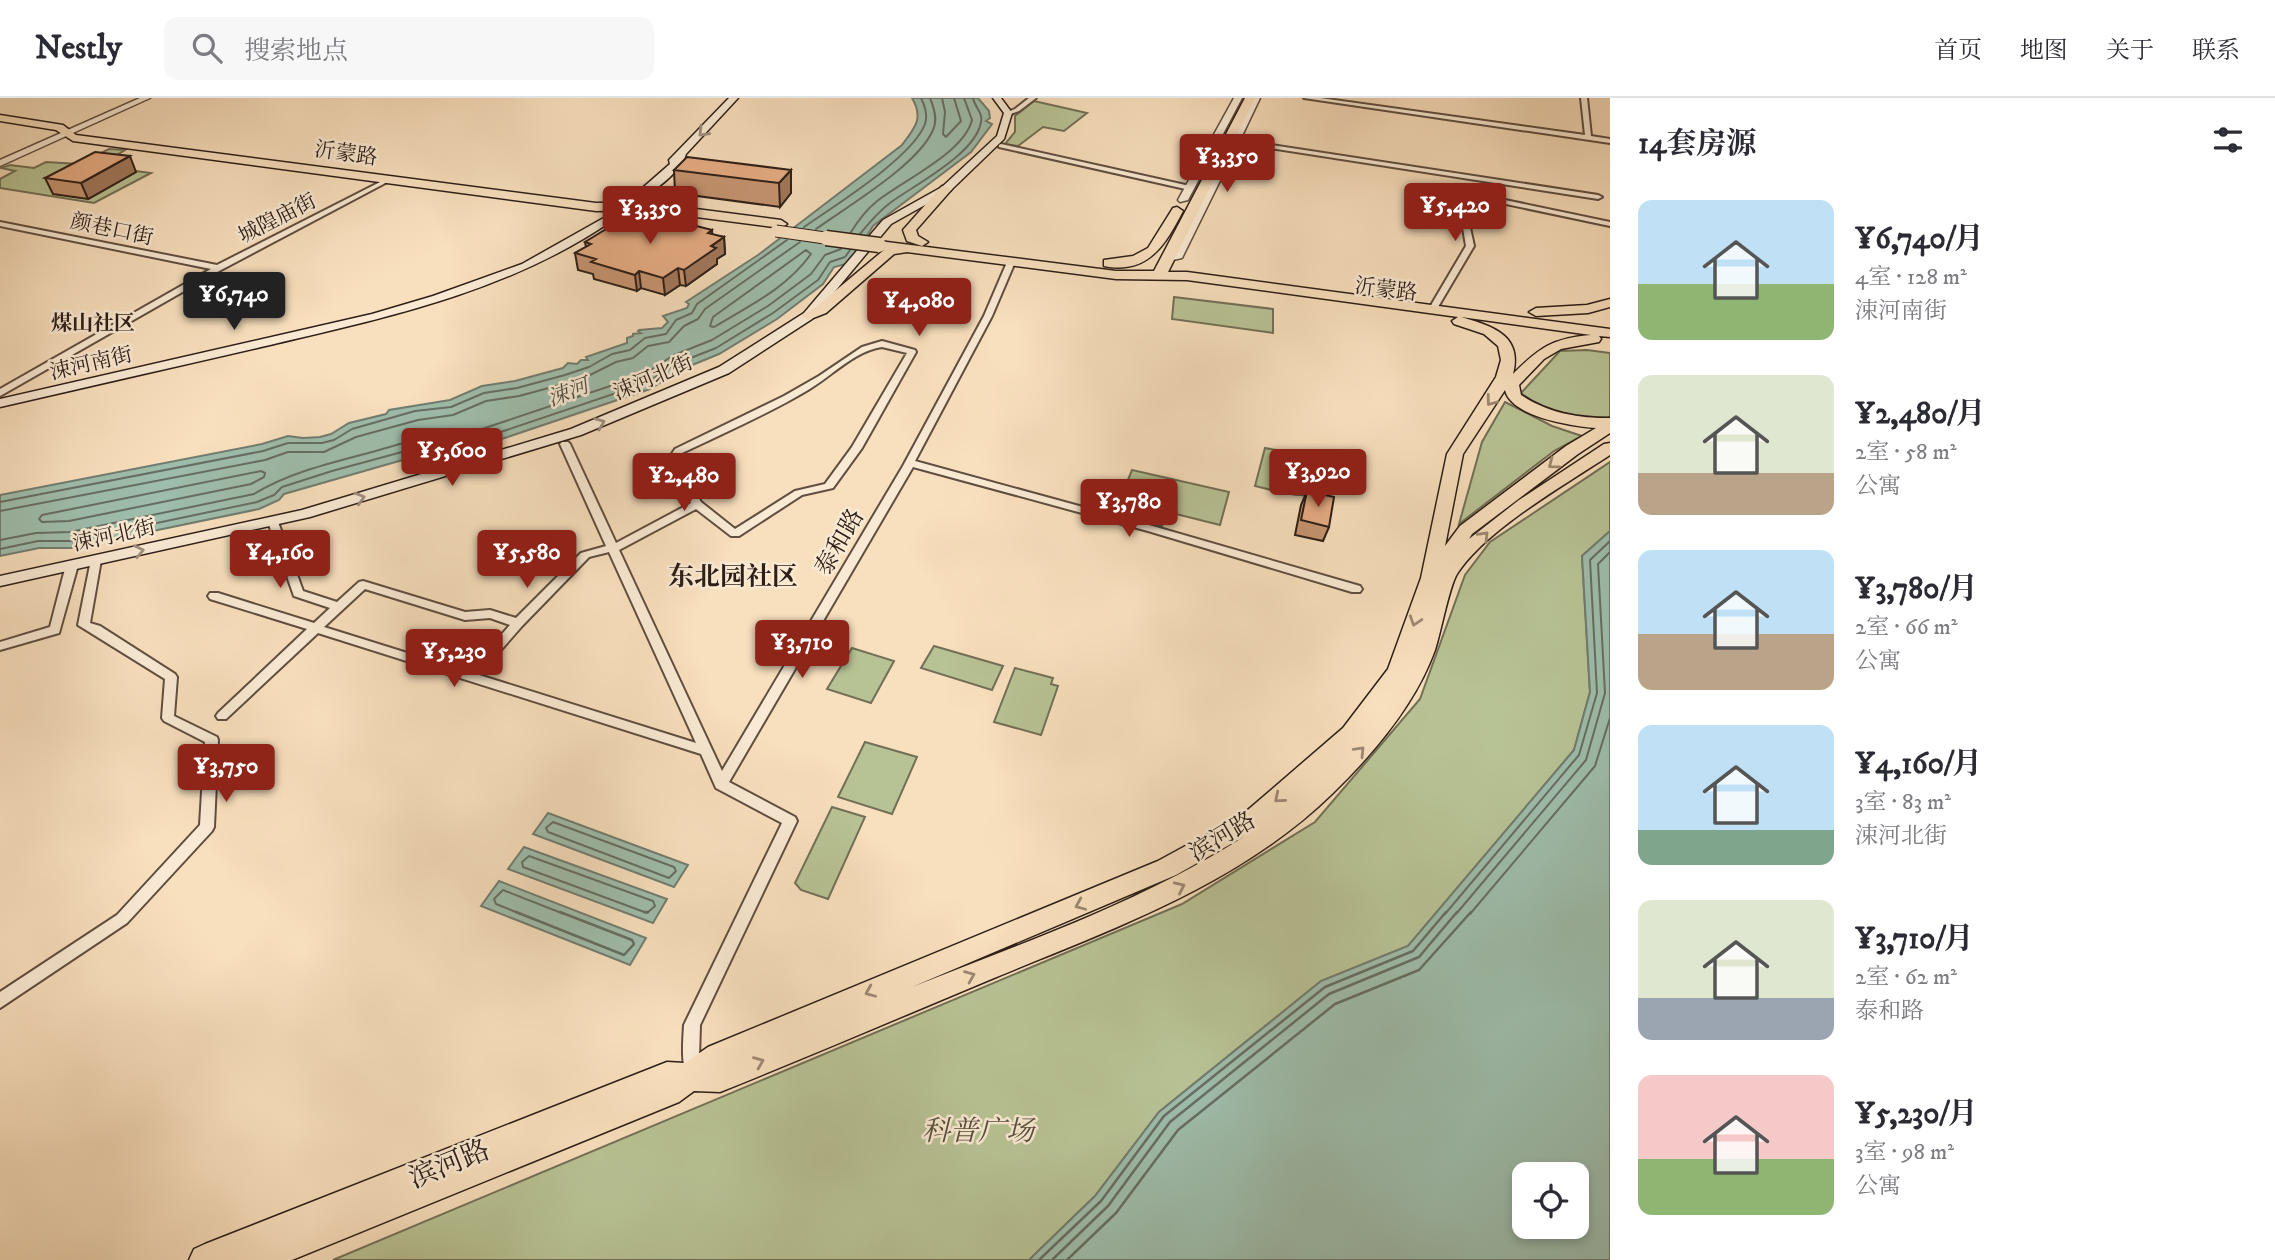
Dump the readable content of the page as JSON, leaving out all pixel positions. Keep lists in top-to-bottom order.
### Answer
{
  "streets": {
    "main road": [
      "沂蒙路",
      "涑河南街",
      "涑河北街",
      "滨河路"
    ],
    "street": ["城隍庙街", "颜巷口街", "泰和路"]
  },
  "crossings": [
    ["沂蒙路", "城隍庙街"],
    ["沂蒙路", "涑河南街"],
    ["沂蒙路", "泰和路"],
    ["城隍庙街", "颜巷口街"]
  ],
  "one_way": ["涑河北街"],
  "districts": ["煤山社区", "东北园社区"],
  "water": ["涑河"],
  "parks": ["科普广场"],
  "page": {
    "header": "Nestly",
    "search": "搜索地点",
    "nav": [
      "首页",
      "地图",
      "关于",
      "联系"
    ],
    "heading": "14套房源",
    "price": [
      "¥3,350",
      "¥5,420",
      "¥3,350",
      "¥6,740",
      "¥4,080",
      "¥5,600",
      "¥3,920",
      "¥2,480",
      "¥3,780",
      "¥4,160",
      "¥5,580",
      "¥3,710",
      "¥5,230",
      "¥3,750"
    ],
    "list": [
      {
        "name": "¥6,740/月",
        "note": "4室 · 128 m² · 涑河南街"
      },
      {
        "name": "¥2,480/月",
        "note": "2室 · 58 m² · 公寓"
      },
      {
        "name": "¥3,780/月",
        "note": "2室 · 66 m² · 公寓"
      },
      {
        "name": "¥4,160/月",
        "note": "3室 · 83 m² · 涑河北街"
      },
      {
        "name": "¥3,710/月",
        "note": "2室 · 62 m² · 泰和路"
      },
      {
        "name": "¥5,230/月",
        "note": "3室 · 98 m² · 公寓"
      }
    ]
  }
}
